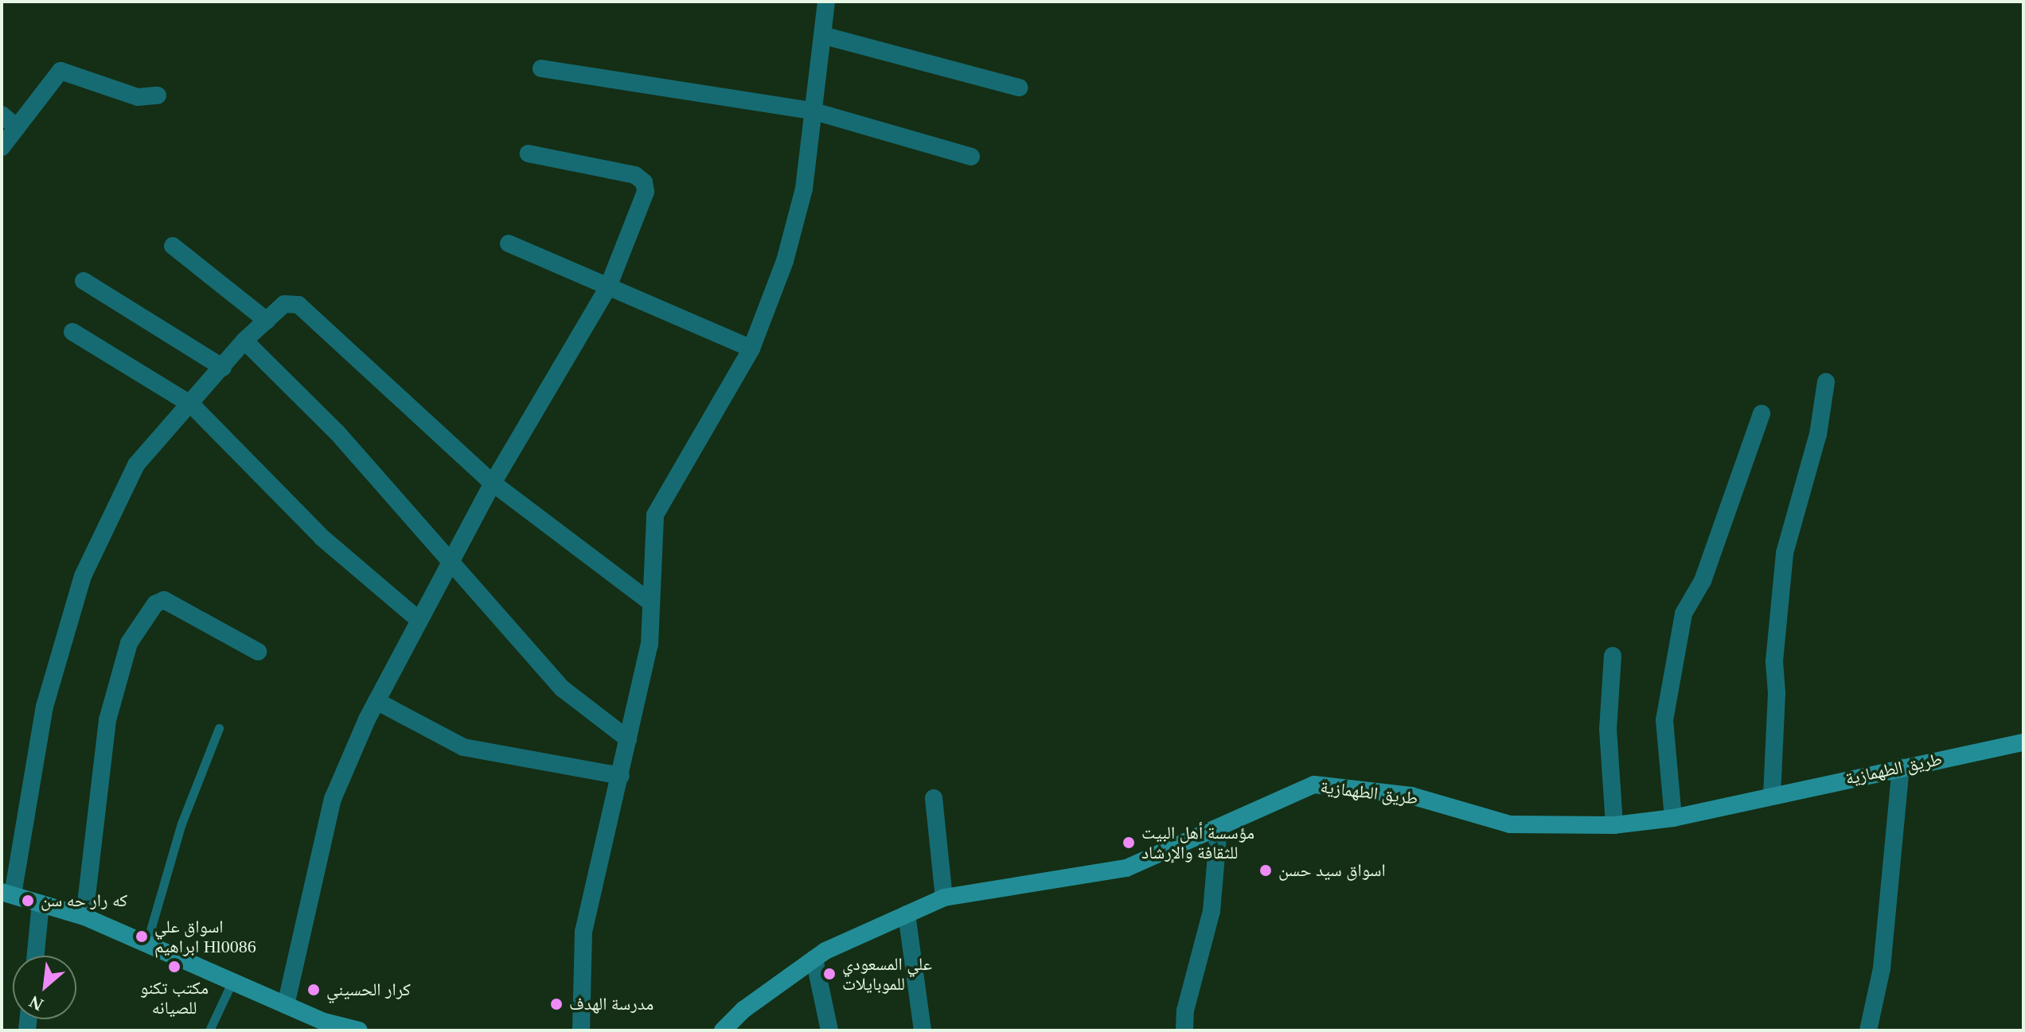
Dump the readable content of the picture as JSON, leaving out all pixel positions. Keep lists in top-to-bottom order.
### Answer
{
  "streets": {
    "main road": ["طريق الطهمازية"]
  },
  "places": [
    "مؤسسة أهل البيت للثقافة والإرشاد",
    "اسواق سيد حسن",
    "كه رار حه سن",
    "اسواق علي ابراهيم Hl0086",
    "مكتب تكنو للصيانه",
    "علي المسعودي للموبايلات",
    "كرار الحسيني",
    "مدرسة الهدف"
  ],
  "north": "bottom left"
}
